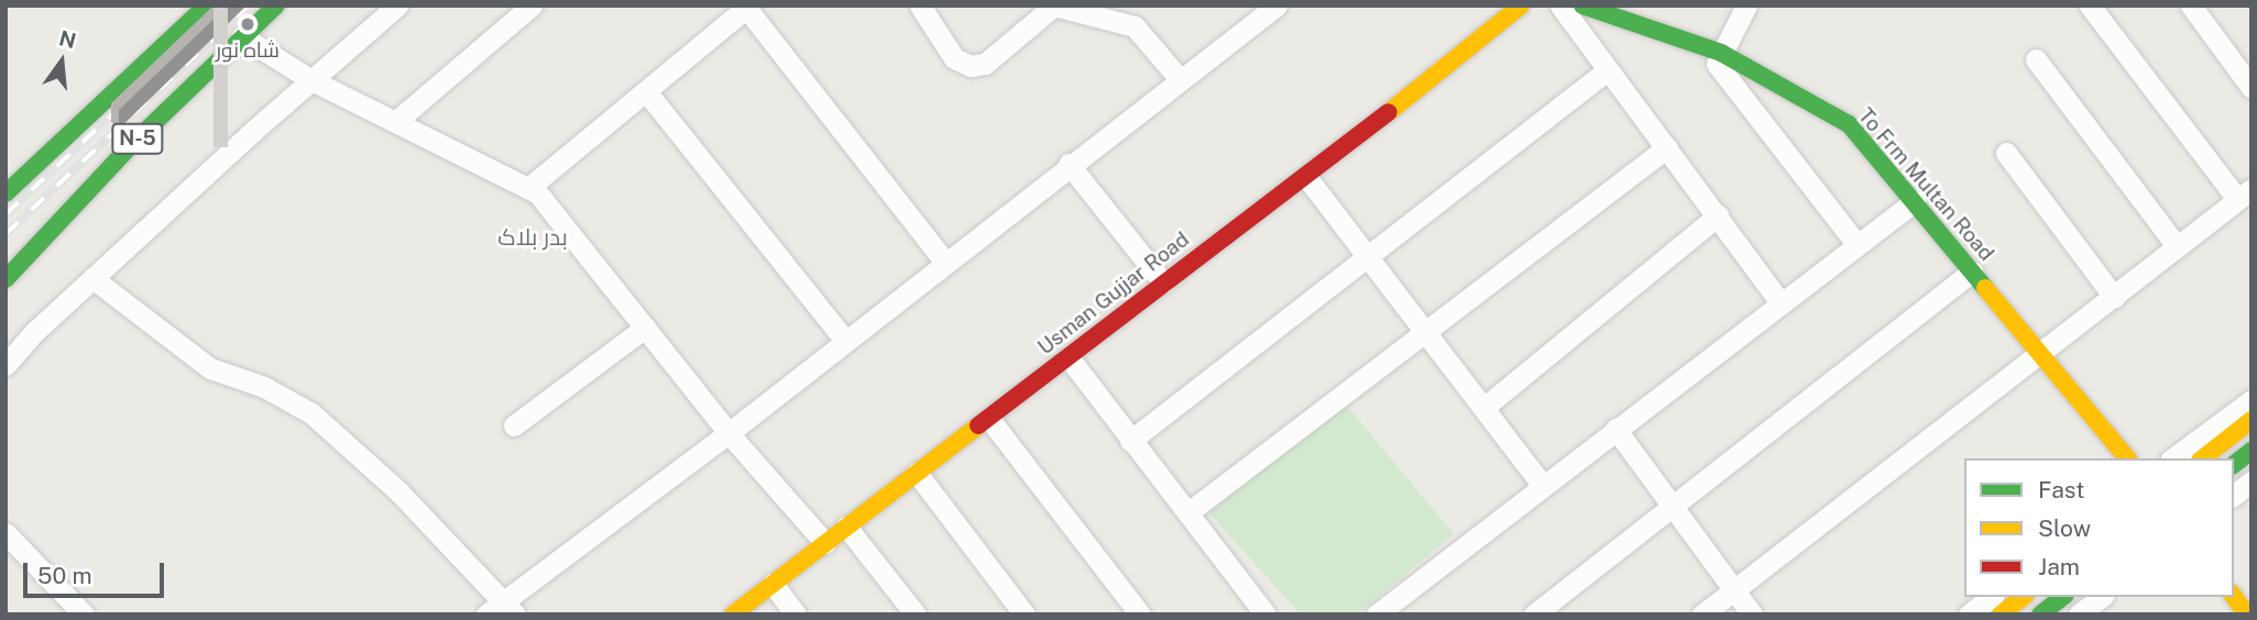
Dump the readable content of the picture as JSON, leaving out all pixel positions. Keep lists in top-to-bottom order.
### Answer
{
  "streets": {
    "street": ["N-5", "To Frm Multan Road", "Usman Gujjar Road"]
  },
  "districts": ["بدر بلاک"],
  "places": ["شاہ نور"],
  "legend": ["Fast", "Slow", "Jam"],
  "scale_bar": "50 m",
  "north": "top"
}
